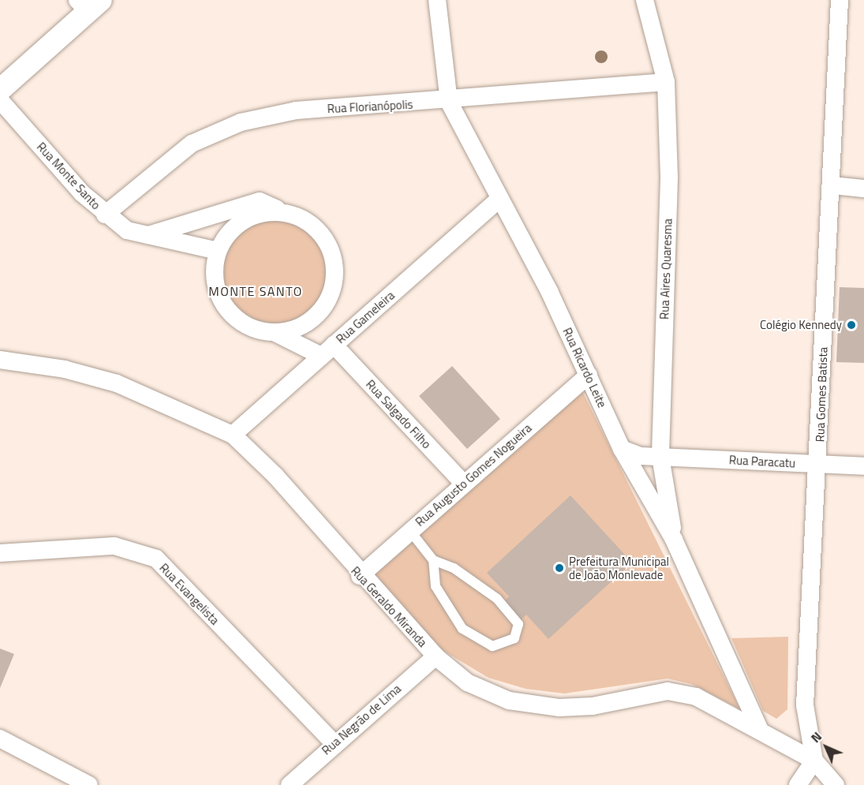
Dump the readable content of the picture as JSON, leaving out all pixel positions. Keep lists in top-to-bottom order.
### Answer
{
  "streets": {
    "street": [
      "Rua Florianópolis",
      "Rua Monte Santo",
      "Rua Aires Quaresma",
      "Rua Gameleira",
      "Rua Ricardo Leite",
      "Rua Gomes Batista",
      "Rua Salgado Filho",
      "Rua Paracatu",
      "Rua Augusto Gomes Nogueira",
      "Rua Evangelista",
      "Rua Geraldo Miranda",
      "Rua Negrão de Lima"
    ]
  },
  "crossings": [
    ["Rua Florianópolis", "Rua Monte Santo"],
    ["Rua Florianópolis", "Rua Aires Quaresma"],
    ["Rua Florianópolis", "Rua Ricardo Leite"],
    ["Rua Aires Quaresma", "Rua Ricardo Leite"],
    ["Rua Aires Quaresma", "Rua Paracatu"],
    ["Rua Gameleira", "Rua Ricardo Leite"],
    ["Rua Gameleira", "Rua Salgado Filho"],
    ["Rua Gameleira", "Rua Geraldo Miranda"],
    ["Rua Ricardo Leite", "Rua Paracatu"],
    ["Rua Ricardo Leite", "Rua Augusto Gomes Nogueira"],
    ["Rua Ricardo Leite", "Rua Geraldo Miranda"],
    ["Rua Gomes Batista", "Rua Paracatu"],
    ["Rua Gomes Batista", "Rua Geraldo Miranda"],
    ["Rua Salgado Filho", "Rua Augusto Gomes Nogueira"],
    ["Rua Augusto Gomes Nogueira", "Rua Geraldo Miranda"],
    ["Rua Evangelista", "Rua Negrão de Lima"],
    ["Rua Geraldo Miranda", "Rua Negrão de Lima"]
  ],
  "districts": ["MONTE SANTO"],
  "places": ["Colégio Kennedy", "Prefeitura Municipal de João Monlevade"],
  "north": "top left"
}
